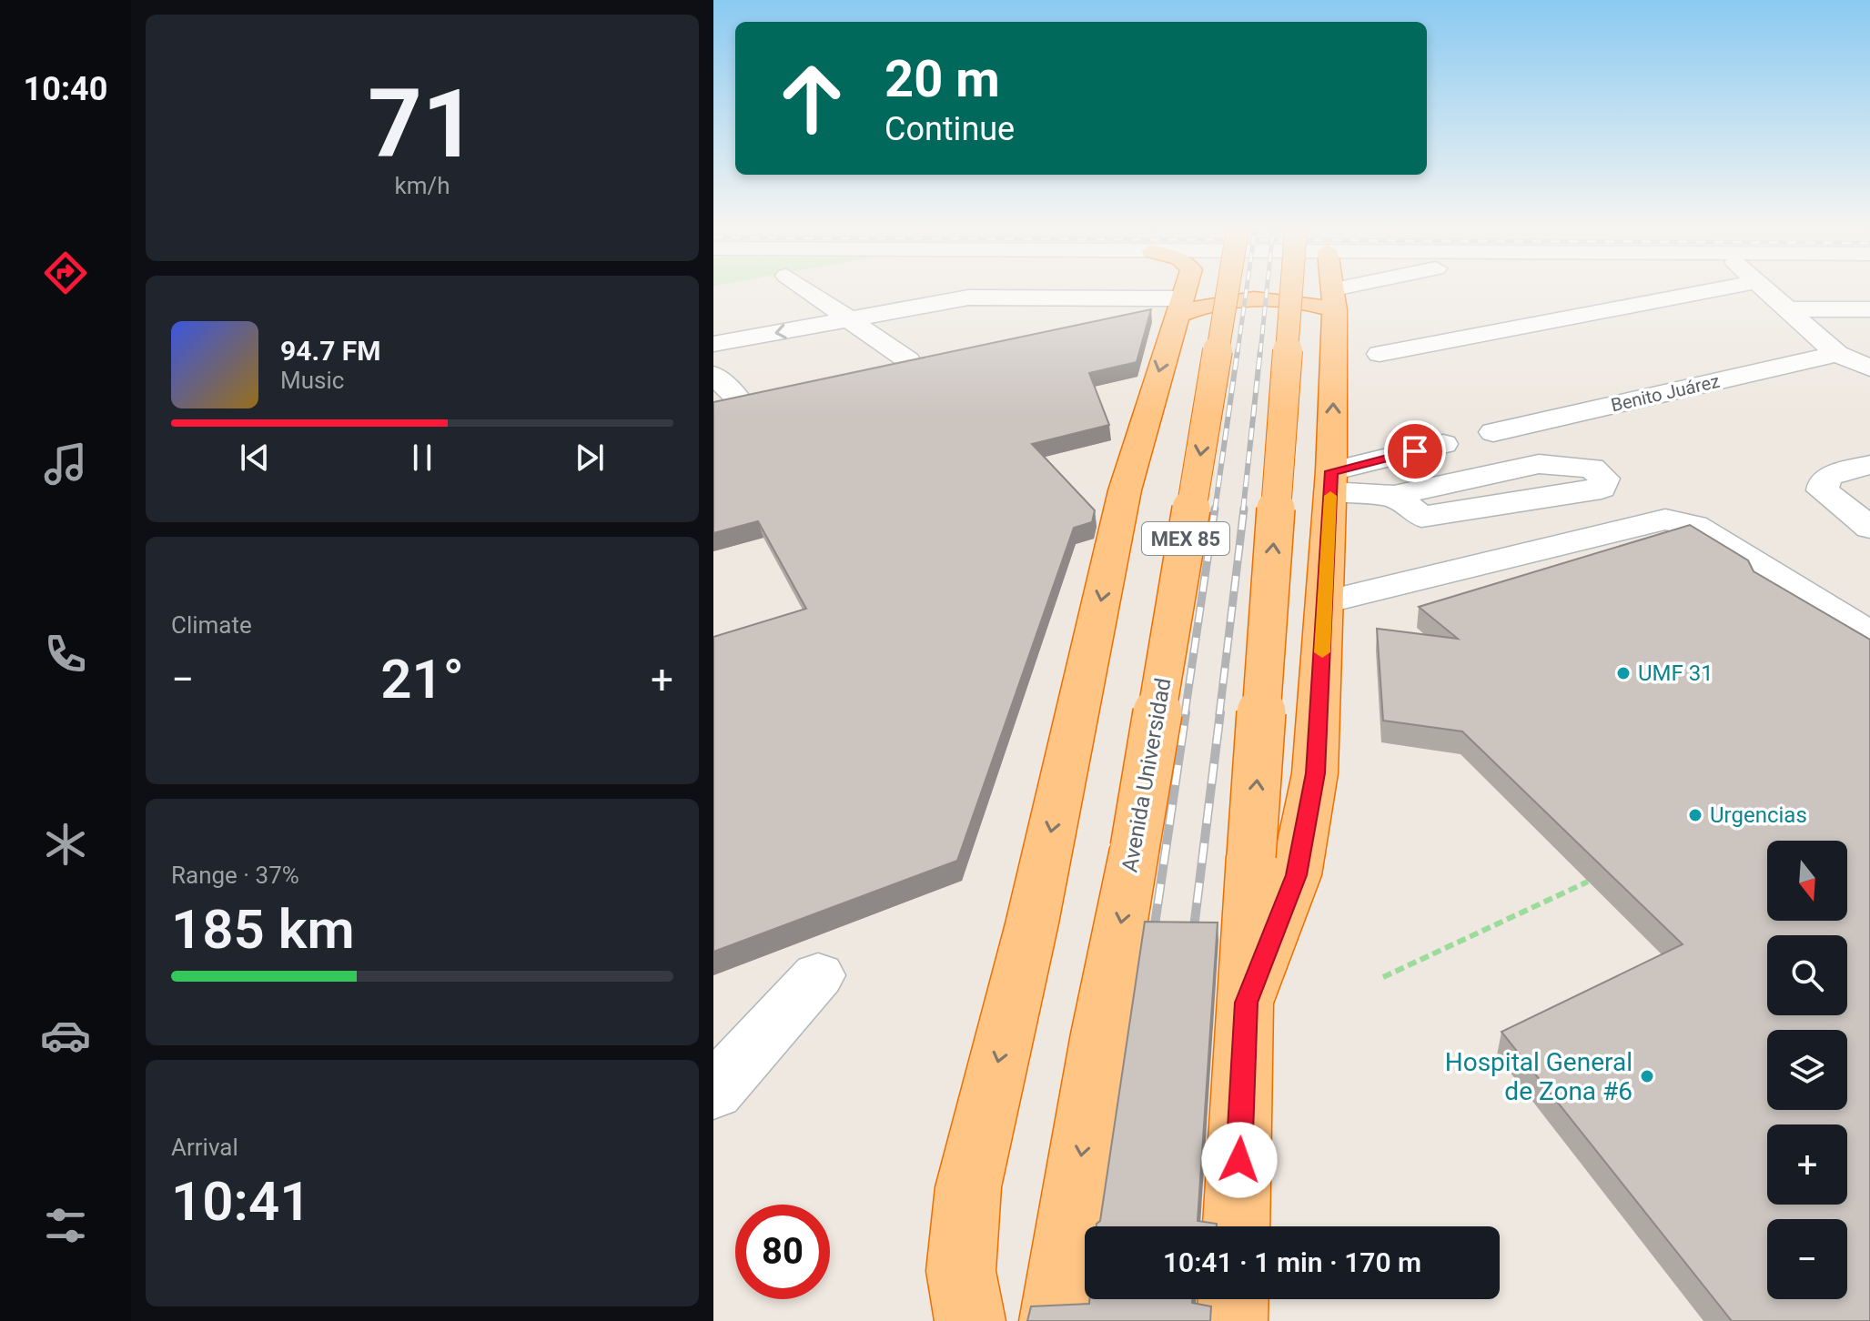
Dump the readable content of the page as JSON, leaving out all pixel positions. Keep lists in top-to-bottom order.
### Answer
{
  "streets": {
    "highway": ["MEX 85", "Avenida Universidad"],
    "street": ["Benito Juárez"]
  },
  "places": ["UMF 31", "Urgencias", "Hospital General de Zona #6"],
  "north": "bottom",
  "page": {
    "tabs": "10:40",
    "tile": [
      ["71", "km/h"],
      "Climate",
      ["Range · 37%", "185 km"],
      ["Arrival", "10:41"]
    ],
    "turn": ["20 m", "Continue"],
    "song": ["94.7 FM", "Music"],
    "heat": ["−", "21°", "+"],
    "map_buttons": ["+", "−"],
    "limit": "80",
    "trip": "10:41 · 1 min · 170 m"
  }
}
